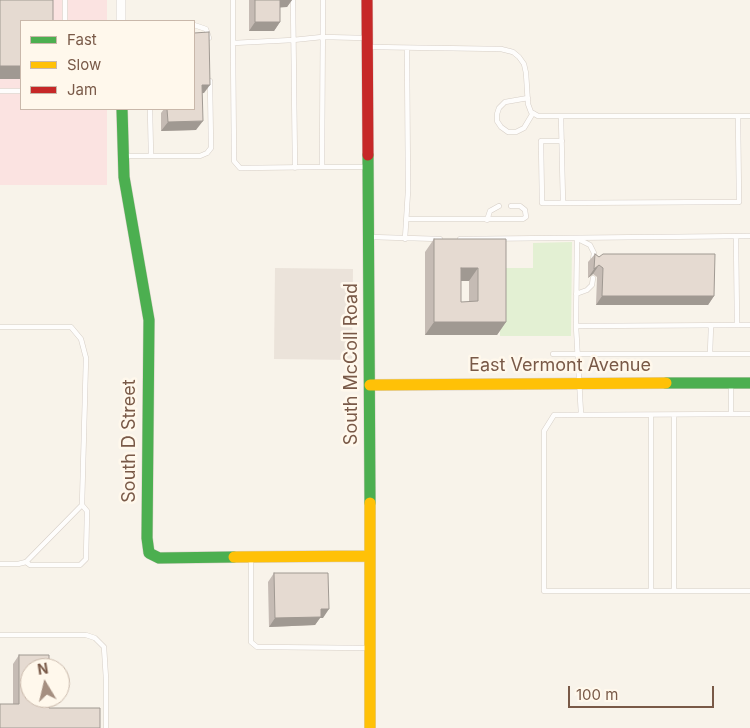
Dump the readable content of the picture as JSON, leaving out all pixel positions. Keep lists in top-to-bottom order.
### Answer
{
  "streets": {
    "street": ["South McColl Road", "East Vermont Avenue", "South D Street"]
  },
  "crossings": [
    ["South McColl Road", "East Vermont Avenue"],
    ["South McColl Road", "South D Street"]
  ],
  "legend": ["Fast", "Slow", "Jam"],
  "scale_bar": "100 m",
  "north": "top"
}
